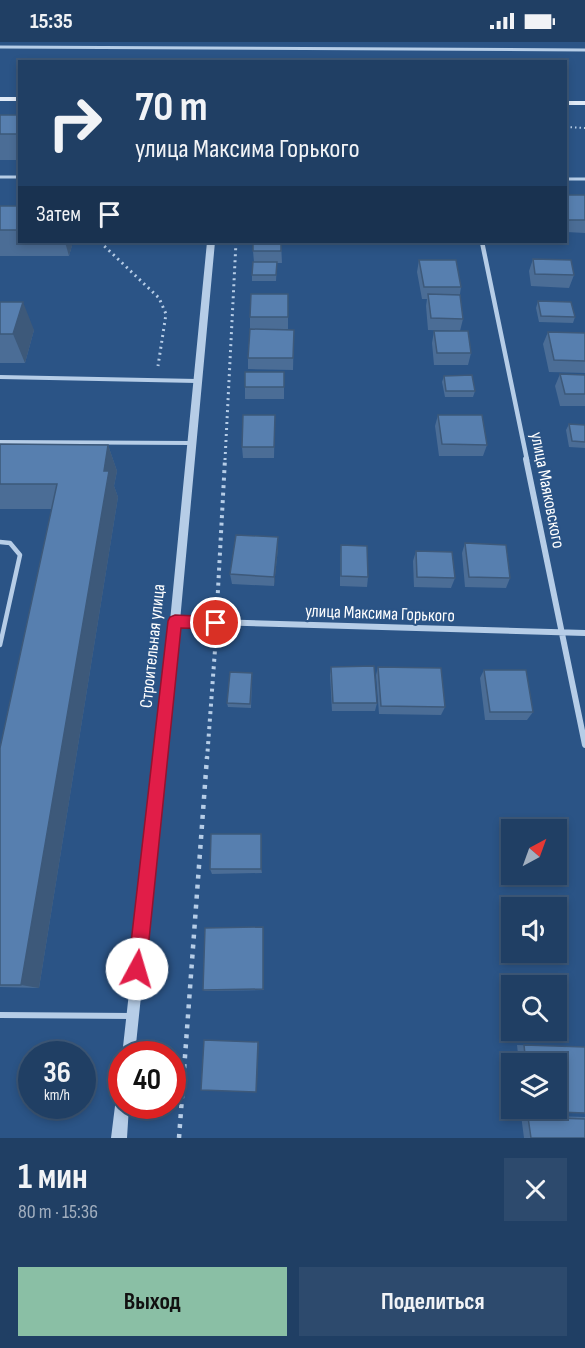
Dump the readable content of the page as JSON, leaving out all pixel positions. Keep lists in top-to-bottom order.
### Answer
{
  "streets": {
    "street": ["улица Маяковского", "улица Максима Горького", "Строительная улица"]
  },
  "crossings": [
    ["улица Маяковского", "улица Максима Горького"],
    ["улица Максима Горького", "Строительная улица"]
  ],
  "north": "top right",
  "page": {
    "status": "15:35",
    "turn": ["70 m", "улица Максима Горького"],
    "then": "Затем",
    "speed": "36 km/h",
    "limit": "40",
    "heading": ["1 мин", "80 m · 15:36"],
    "buttons": ["Выход", "Поделиться"]
  }
}
